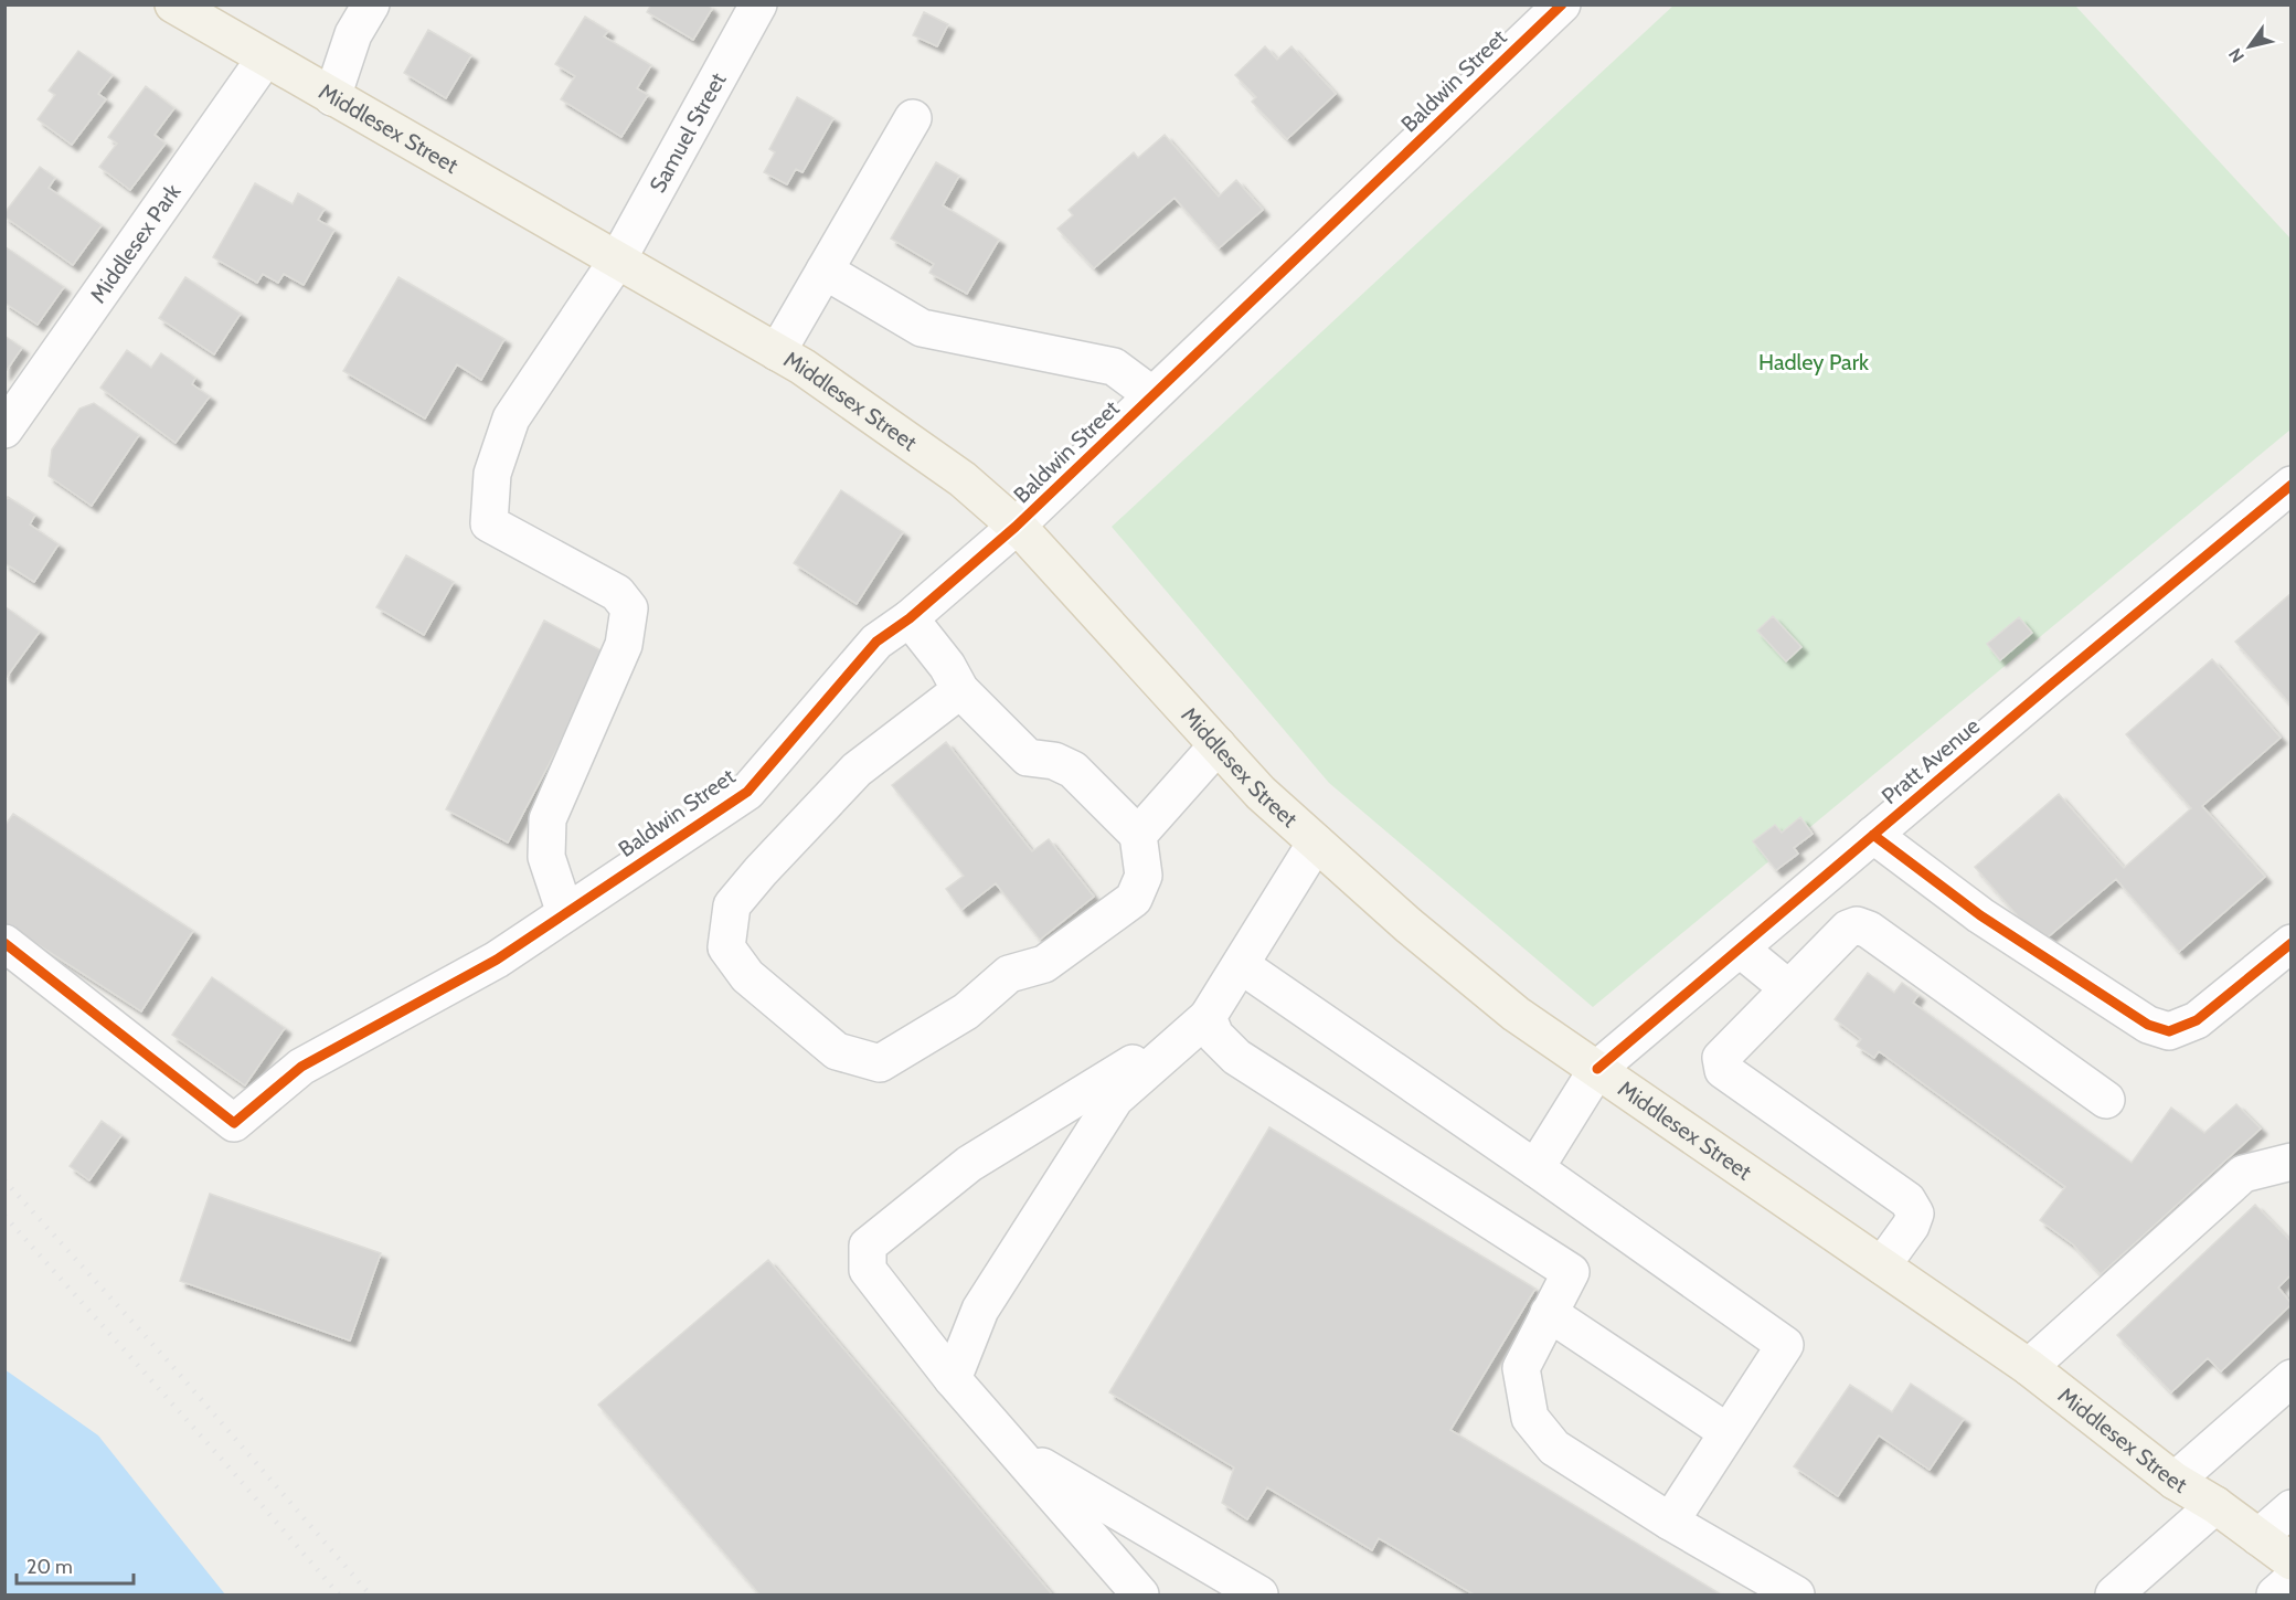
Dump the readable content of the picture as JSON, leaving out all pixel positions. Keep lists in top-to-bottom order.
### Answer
{
  "streets": {
    "main road": ["Middlesex Street"],
    "street": [
      "Baldwin Street",
      "Samuel Street",
      "Middlesex Park",
      "Pratt Avenue"
    ]
  },
  "crossings": [
    ["Baldwin Street", "Middlesex Street"],
    ["Baldwin Street", "Samuel Street"],
    ["Middlesex Street", "Samuel Street"],
    ["Middlesex Street", "Middlesex Park"],
    ["Middlesex Street", "Pratt Avenue"]
  ],
  "parks": ["Hadley Park"],
  "scale_bar": "20 m",
  "north": "bottom left"
}
